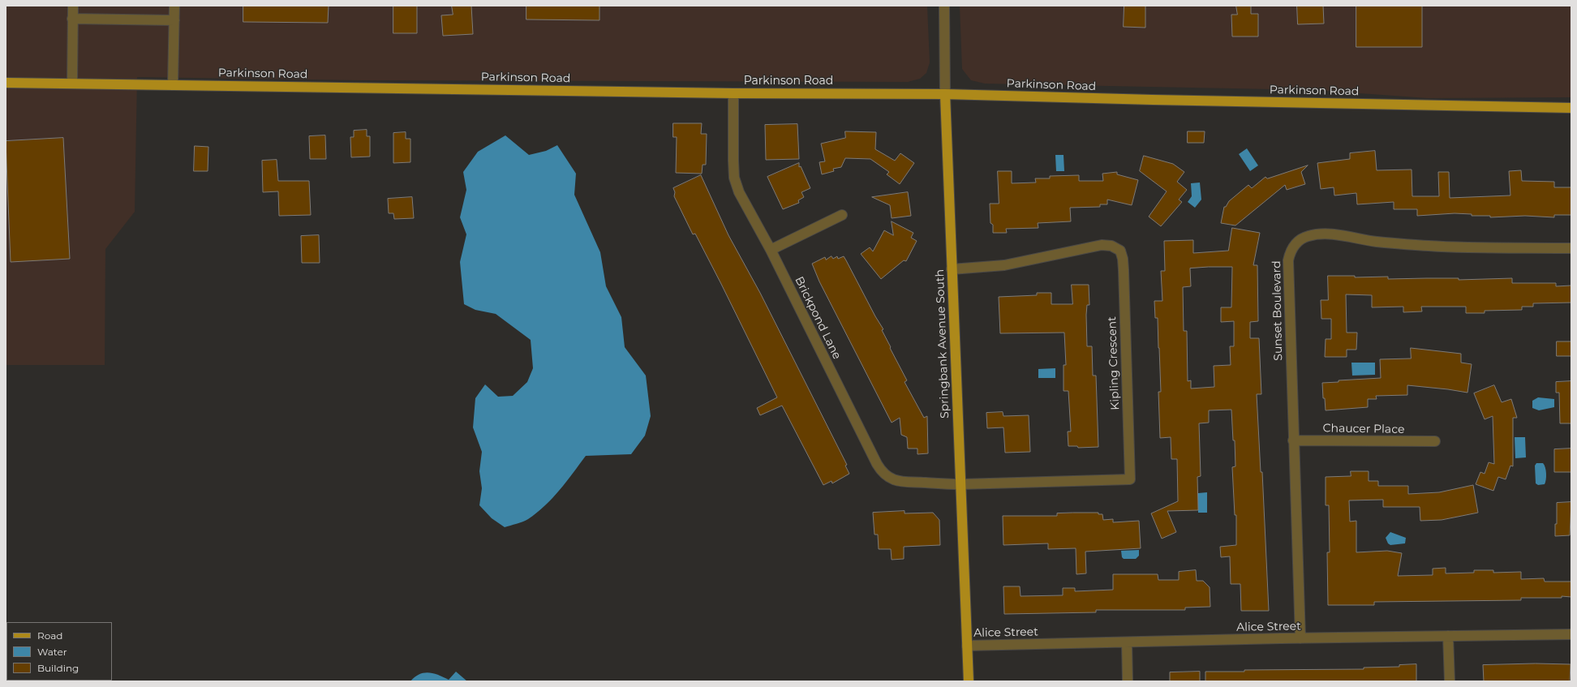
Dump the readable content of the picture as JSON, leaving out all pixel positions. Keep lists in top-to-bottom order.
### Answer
{
  "streets": {
    "main road": ["Parkinson Road", "Springbank Avenue South"],
    "street": [
      "Sunset Boulevard",
      "Brickpond Lane",
      "Kipling Crescent",
      "Chaucer Place",
      "Alice Street"
    ]
  },
  "crossings": [
    ["Parkinson Road", "Brickpond Lane"],
    ["Parkinson Road", "Springbank Avenue South"],
    ["Sunset Boulevard", "Chaucer Place"],
    ["Sunset Boulevard", "Alice Street"],
    ["Brickpond Lane", "Springbank Avenue South"],
    ["Brickpond Lane", "Kipling Crescent"],
    ["Springbank Avenue South", "Kipling Crescent"],
    ["Springbank Avenue South", "Alice Street"]
  ],
  "legend": ["Road", "Water", "Building"]
}
